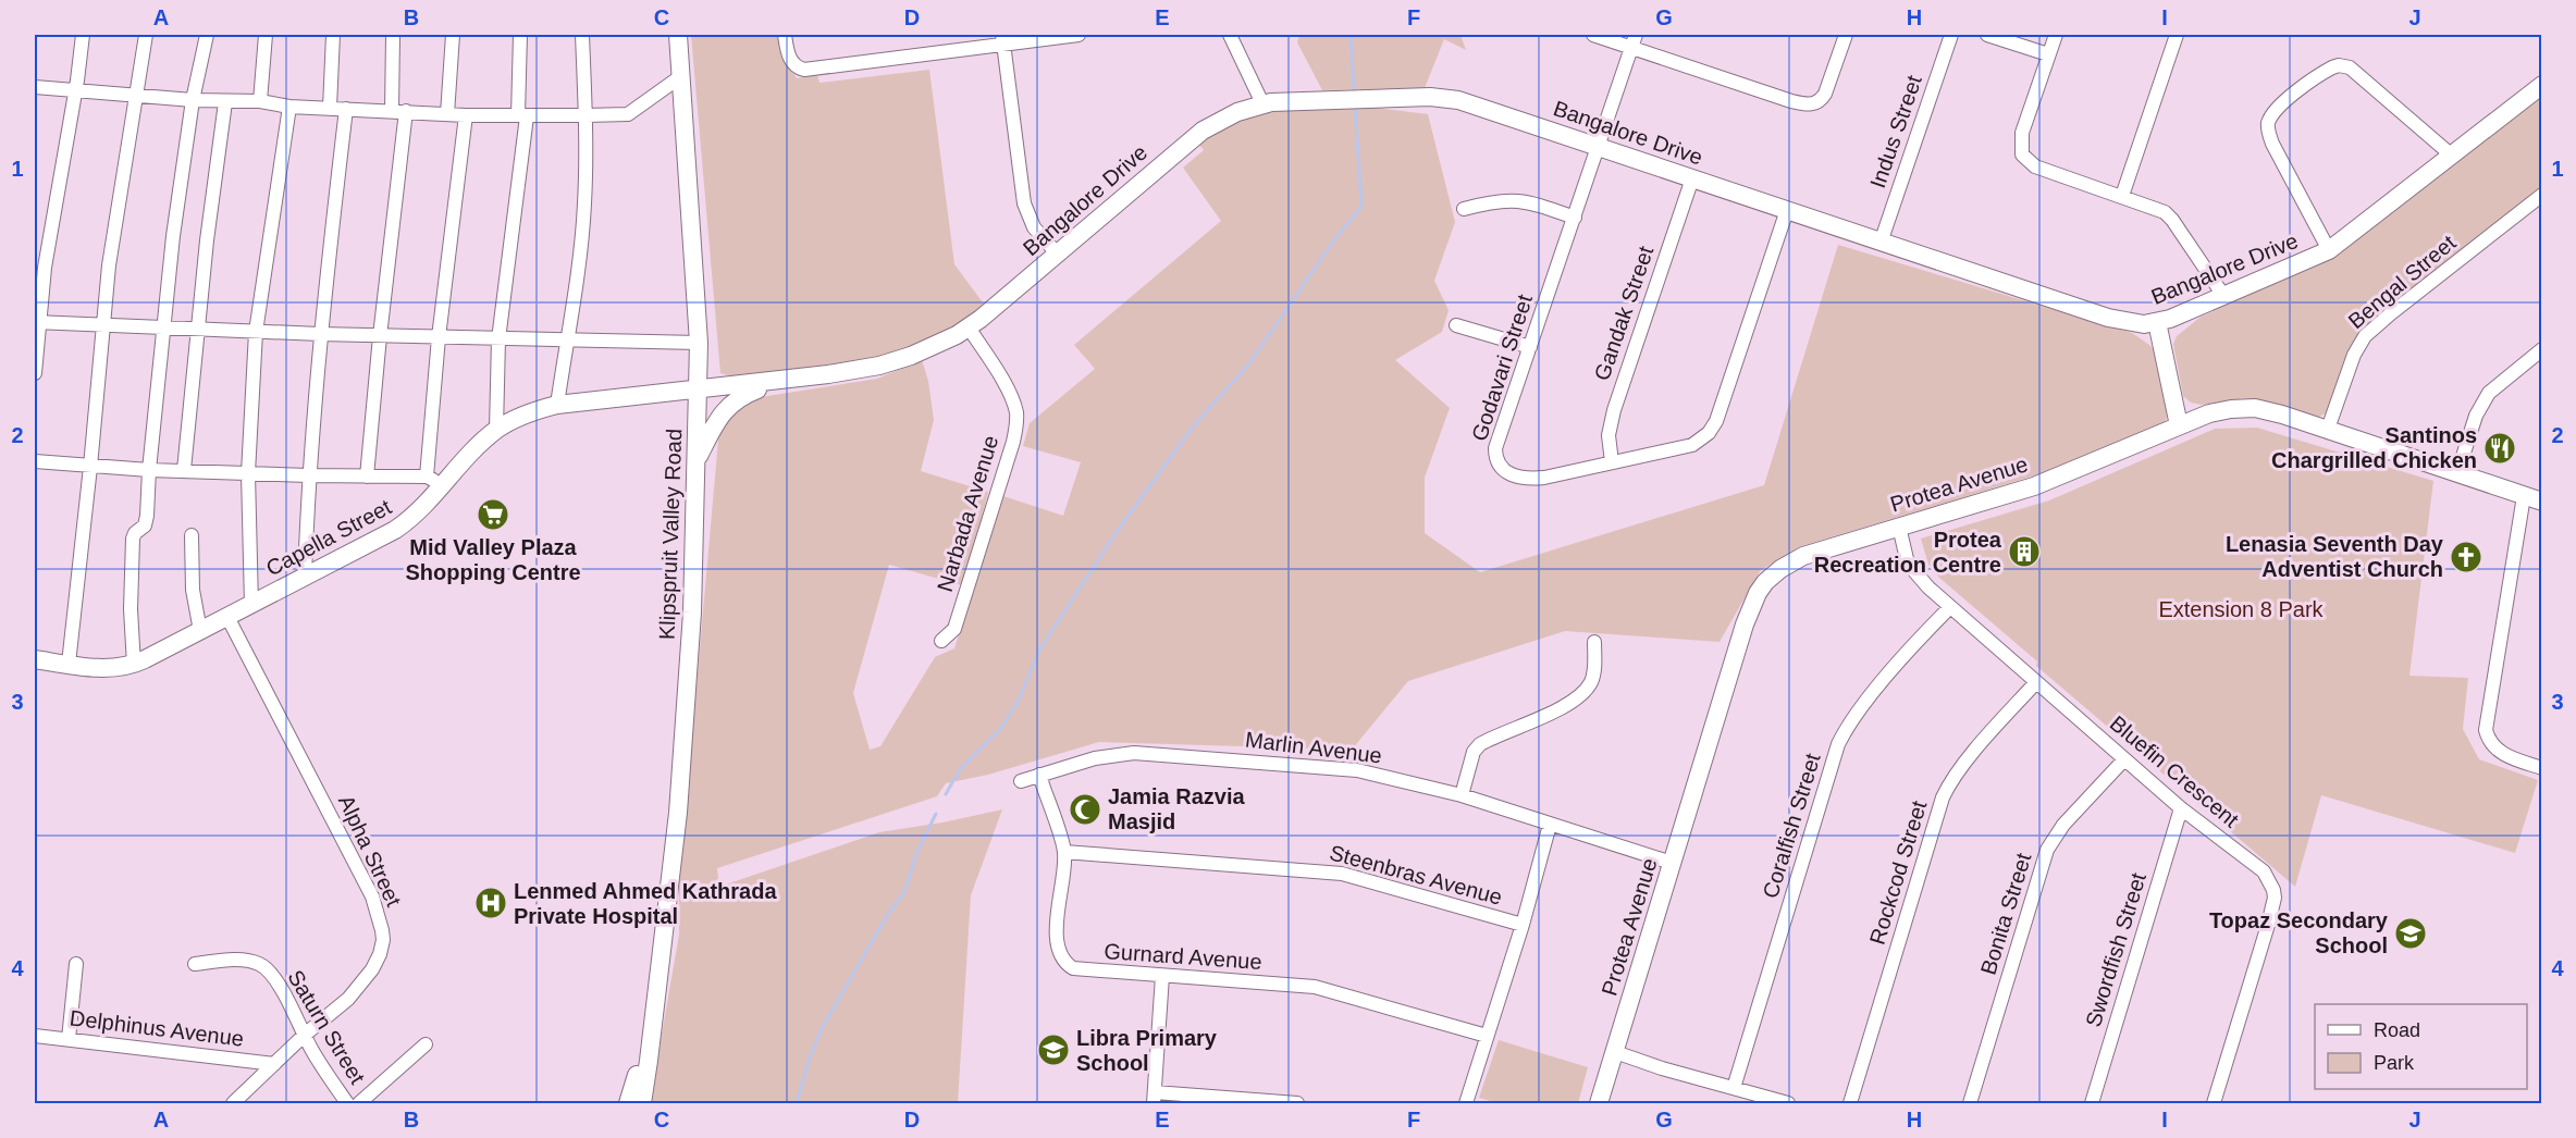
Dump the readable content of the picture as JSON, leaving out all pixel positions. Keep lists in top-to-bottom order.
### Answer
{
  "streets": {
    "street": [
      "Indus Street",
      "Bangalore Drive",
      "Bengal Street",
      "Gandak Street",
      "Godavari Street",
      "Protea Avenue",
      "Narbada Avenue",
      "Klipspruit Valley Road",
      "Capella Street",
      "Marlin Avenue",
      "Bluefin Crescent",
      "Coralfish Street",
      "Alpha Street",
      "Rockcod Street",
      "Steenbras Avenue",
      "Bonita Street",
      "Swordfish Street",
      "Gurnard Avenue",
      "Saturn Street",
      "Delphinus Avenue"
    ]
  },
  "crossings": [
    ["Indus Street", "Bangalore Drive"],
    ["Bangalore Drive", "Gandak Street"],
    ["Bangalore Drive", "Godavari Street"],
    ["Bangalore Drive", "Narbada Avenue"],
    ["Bangalore Drive", "Klipspruit Valley Road"],
    ["Bangalore Drive", "Capella Street"],
    ["Bengal Street", "Protea Avenue"],
    ["Gandak Street", "Godavari Street"],
    ["Protea Avenue", "Marlin Avenue"],
    ["Protea Avenue", "Bluefin Crescent"],
    ["Klipspruit Valley Road", "Capella Street"],
    ["Capella Street", "Alpha Street"],
    ["Marlin Avenue", "Gurnard Avenue"],
    ["Bluefin Crescent", "Coralfish Street"],
    ["Bluefin Crescent", "Rockcod Street"],
    ["Bluefin Crescent", "Bonita Street"],
    ["Bluefin Crescent", "Swordfish Street"],
    ["Alpha Street", "Saturn Street"],
    ["Alpha Street", "Delphinus Avenue"],
    ["Steenbras Avenue", "Gurnard Avenue"]
  ],
  "parks": ["Extension 8 Park"],
  "places": {
    "restaurant": ["Santinos Chargrilled Chicken"],
    "supermarket": ["Mid Valley Plaza Shopping Centre"],
    "building": ["Protea Recreation Centre"],
    "church": ["Lenasia Seventh Day Adventist Church"],
    "mosque": ["Jamia Razvia Masjid"],
    "hospital": ["Lenmed Ahmed Kathrada Private Hospital"],
    "school or university": ["Topaz Secondary School", "Libra Primary School"]
  },
  "legend": ["Road", "Park"],
  "grid": {
    "columns": [
      "A",
      "B",
      "C",
      "D",
      "E",
      "F",
      "G",
      "H",
      "I",
      "J"
    ],
    "rows": [
      "1",
      "2",
      "3",
      "4"
    ]
  }
}
